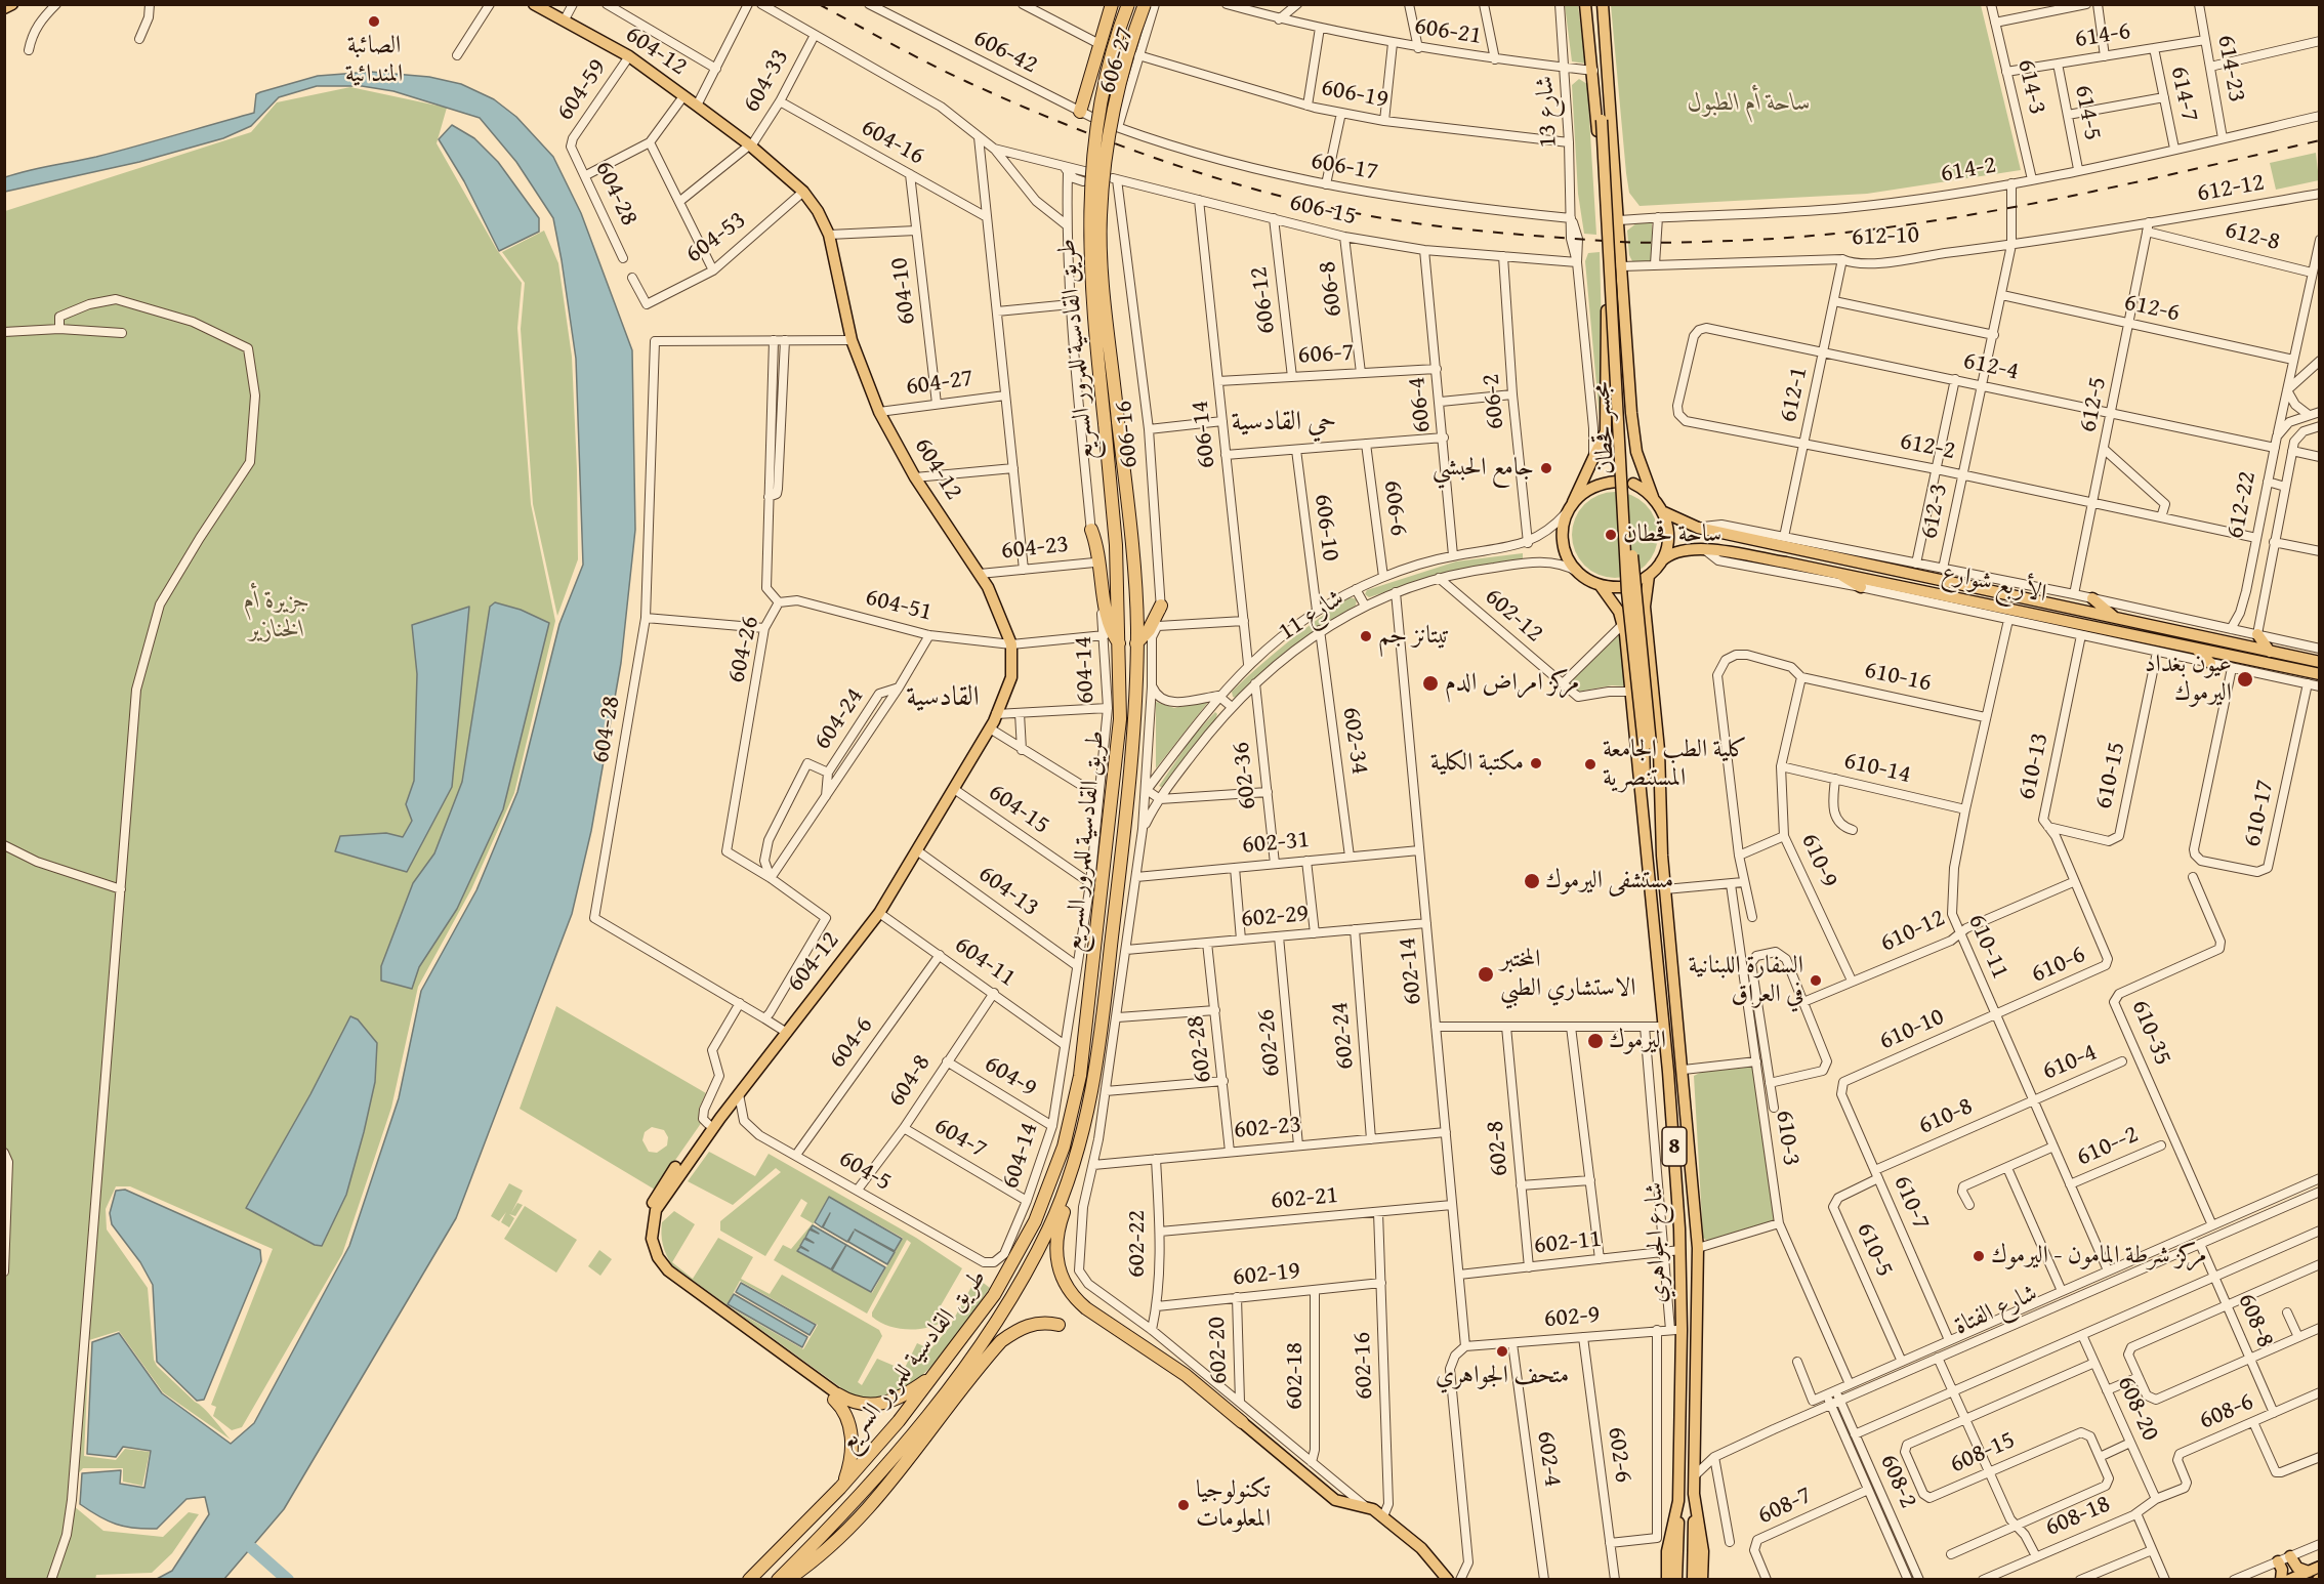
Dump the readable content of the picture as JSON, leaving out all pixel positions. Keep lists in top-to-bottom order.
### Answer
{
  "streets": {
    "highway": ["طريق القادسية للمرور السريع"],
    "main road": [
      "604-12",
      "مجسر قحطان",
      "الأربع شوارع",
      "8",
      "شارع الجواهري"
    ],
    "street": [
      "606-21",
      "614-6",
      "606-42",
      "606-27",
      "614-23",
      "604-33",
      "614-3",
      "604-59",
      "606-19",
      "614-7",
      "شارع 13",
      "614-5",
      "604-16",
      "606-17",
      "614-2",
      "612-12",
      "604-28",
      "606-15",
      "612-10",
      "612-8",
      "604-53",
      "606-8",
      "604-10",
      "606-12",
      "612-6",
      "606-7",
      "612-4",
      "604-27",
      "612-1",
      "606-2",
      "606-4",
      "612-5",
      "606-16",
      "606-14",
      "612-2",
      "612-22",
      "606-6",
      "612-3",
      "606-10",
      "604-23",
      "604-51",
      "شارع 11",
      "602-12",
      "604-26",
      "604-14",
      "610-16",
      "604-24",
      "602-34",
      "610-13",
      "610-14",
      "602-36",
      "610-15",
      "604-15",
      "610-17",
      "602-31",
      "610-9",
      "604-13",
      "602-29",
      "610-12",
      "610-11",
      "604-11",
      "610-6",
      "602-14",
      "610-10",
      "610-35",
      "602-24",
      "604-6",
      "602-26",
      "602-28",
      "610-4",
      "604-9",
      "604-8",
      "610-8",
      "602-23",
      "604-7",
      "610-3",
      "610--2",
      "602-8",
      "604-5",
      "602-21",
      "610-7",
      "602-11",
      "602-22",
      "610-5",
      "602-19",
      "شارع الفتاة",
      "602-9",
      "608-8",
      "602-20",
      "602-16",
      "602-18",
      "608-20",
      "608-6",
      "608-15",
      "602-6",
      "602-4",
      "608-2",
      "608-7",
      "608-18"
    ]
  },
  "crossings": [
    ["606-21", "شارع 13"],
    ["606-21", "مجسر قحطان"],
    ["614-6", "614-23"],
    ["614-6", "614-3"],
    ["614-6", "614-7"],
    ["614-6", "614-5"],
    ["604-12", "604-33"],
    ["604-12", "604-59"],
    ["604-12", "604-28"],
    ["604-12", "604-53"],
    ["604-12", "604-27"],
    ["604-12", "604-23"],
    ["604-12", "604-51"],
    ["604-12", "604-15"],
    ["604-12", "604-13"],
    ["604-12", "604-11"],
    ["604-12", "604-5"],
    ["606-27", "606-19"],
    ["606-27", "606-17"],
    ["614-23", "614-2"],
    ["604-33", "604-16"],
    ["614-3", "614-2"],
    ["604-59", "604-28"],
    ["606-19", "شارع 13"],
    ["614-7", "614-2"],
    ["شارع 13", "606-17"],
    ["شارع 13", "606-15"],
    ["614-5", "614-2"],
    ["604-16", "604-10"],
    ["614-2", "612-3"],
    ["612-12", "612-10"],
    ["612-12", "612-8"],
    ["612-12", "612-5"],
    ["604-28", "604-26"],
    ["606-15", "606-8"],
    ["606-15", "606-12"],
    ["606-15", "606-2"],
    ["606-15", "606-4"],
    ["606-15", "606-16"],
    ["606-15", "606-14"],
    ["606-15", "604-14"],
    ["612-10", "612-8"],
    ["612-10", "612-1"],
    ["612-10", "612-5"],
    ["612-10", "612-3"],
    ["612-8", "612-5"],
    ["612-8", "612-22"],
    ["606-8", "606-7"],
    ["604-10", "604-27"],
    ["606-12", "606-7"],
    ["612-6", "612-5"],
    ["612-6", "612-22"],
    ["612-6", "612-3"],
    ["606-7", "606-4"],
    ["606-7", "606-14"],
    ["612-4", "612-1"],
    ["612-4", "612-5"],
    ["612-4", "612-2"],
    ["612-4", "612-22"],
    ["612-4", "612-3"],
    ["612-1", "612-2"],
    ["606-2", "شارع 11"],
    ["606-4", "شارع 11"],
    ["612-5", "612-2"],
    ["مجسر قحطان", "8"],
    ["مجسر قحطان", "شارع الجواهري"],
    ["606-16", "شارع 11"],
    ["606-16", "602-31"],
    ["606-16", "602-29"],
    ["606-16", "602-23"],
    ["606-16", "602-22"],
    ["606-14", "شارع 11"],
    ["612-2", "612-22"],
    ["612-2", "612-3"],
    ["606-6", "شارع 11"],
    ["606-10", "شارع 11"],
    ["604-23", "604-14"],
    ["الأربع شوارع", "610-15"],
    ["604-51", "604-26"],
    ["604-51", "604-14"],
    ["604-51", "604-24"],
    ["شارع 11", "602-12"],
    ["شارع 11", "602-34"],
    ["شارع 11", "602-36"],
    ["شارع 11", "602-14"],
    ["602-12", "8"],
    ["604-26", "604-24"],
    ["604-14", "604-15"],
    ["604-14", "604-13"],
    ["604-14", "604-11"],
    ["604-14", "604-9"],
    ["604-14", "604-7"],
    ["604-14", "604-5"],
    ["610-16", "610-9"],
    ["610-16", "610-11"],
    ["602-34", "602-31"],
    ["610-13", "610-15"],
    ["610-13", "610-12"],
    ["610-13", "610-6"],
    ["610-14", "610-9"],
    ["610-14", "610-11"],
    ["602-36", "602-31"],
    ["602-31", "602-14"],
    ["610-9", "610-12"],
    ["602-29", "602-14"],
    ["602-29", "602-24"],
    ["602-29", "602-26"],
    ["602-29", "602-28"],
    ["610-12", "610-11"],
    ["610-11", "610-6"],
    ["610-11", "610-10"],
    ["610-11", "610-4"],
    ["610-11", "610-8"],
    ["610-11", "610--2"],
    ["610-11", "شارع الفتاة"],
    ["604-11", "604-6"],
    ["604-11", "604-8"],
    ["610-6", "610-10"],
    ["602-14", "602-23"],
    ["602-14", "602-21"],
    ["602-14", "602-11"],
    ["602-14", "602-9"],
    ["610-10", "610-7"],
    ["610-35", "شارع الفتاة"],
    ["602-24", "602-23"],
    ["604-6", "604-5"],
    ["602-26", "602-23"],
    ["602-28", "602-23"],
    ["610-4", "610-8"],
    ["604-9", "604-8"],
    ["604-8", "604-7"],
    ["604-8", "604-5"],
    ["610-8", "610-7"],
    ["610-8", "610-5"],
    ["602-23", "602-22"],
    ["610-3", "شارع الفتاة"],
    ["8", "شارع الجواهري"],
    ["602-8", "602-11"],
    ["602-21", "602-22"],
    ["602-21", "602-16"],
    ["610-7", "610-5"],
    ["610-7", "شارع الفتاة"],
    ["602-11", "شارع الجواهري"],
    ["شارع الجواهري", "شارع الفتاة"],
    ["شارع الجواهري", "602-9"],
    ["602-22", "602-19"],
    ["610-5", "شارع الفتاة"],
    ["602-19", "602-20"],
    ["602-19", "602-16"],
    ["602-19", "602-18"],
    ["شارع الفتاة", "608-8"],
    ["شارع الفتاة", "608-2"],
    ["شارع الفتاة", "608-7"],
    ["602-9", "602-6"],
    ["602-9", "602-4"],
    ["608-8", "608-6"],
    ["608-20", "608-15"],
    ["608-20", "608-18"],
    ["608-6", "608-18"],
    ["608-2", "608-7"]
  ],
  "districts": ["حي القادسية", "القادسية"],
  "parks": ["ساحة أم الطبول", "جزيرة أم الخنازير"],
  "places": [
    "الصائبة المندائية",
    "جامع الحبشي",
    "ساحة قحطان",
    "تيتانز جم",
    "عيون بغداد اليرموك",
    "مركز امراض الدم",
    "مكتبة الكلية",
    "كلية الطب الجامعة المستنصرية",
    "مستشفى اليرموك",
    "المختبر الاستشاري الطبي",
    "السفارة اللبنانية في العراق",
    "اليرموك",
    "مركز شرطة المامون - اليرموك",
    "متحف الجواهري",
    "تكنولوجيا المعلومات"
  ]
}
